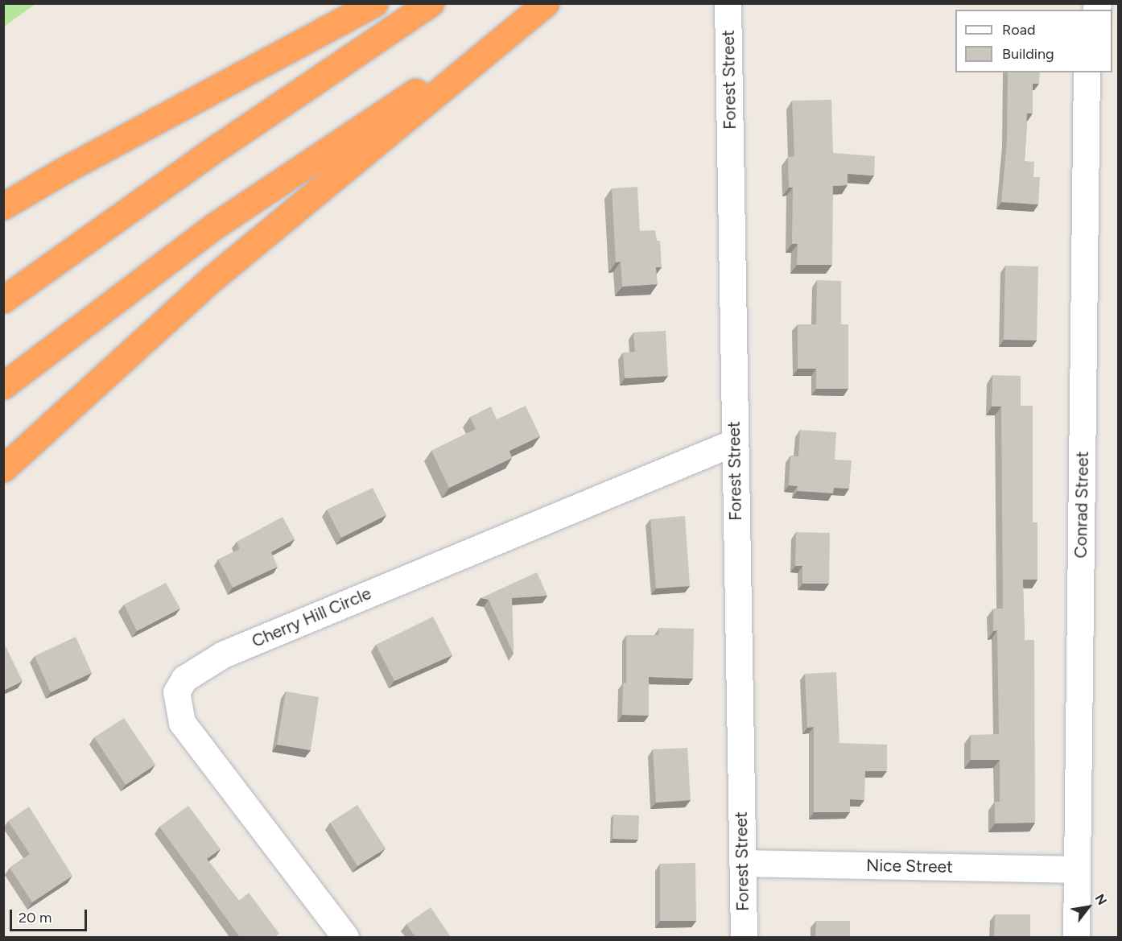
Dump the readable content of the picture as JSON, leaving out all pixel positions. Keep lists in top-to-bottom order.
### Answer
{
  "streets": {
    "street": [
      "Forest Street",
      "Conrad Street",
      "Cherry Hill Circle",
      "Nice Street"
    ]
  },
  "crossings": [
    ["Forest Street", "Cherry Hill Circle"],
    ["Forest Street", "Nice Street"],
    ["Conrad Street", "Nice Street"]
  ],
  "legend": ["Road", "Building"],
  "scale_bar": "20 m",
  "north": "top right"
}
